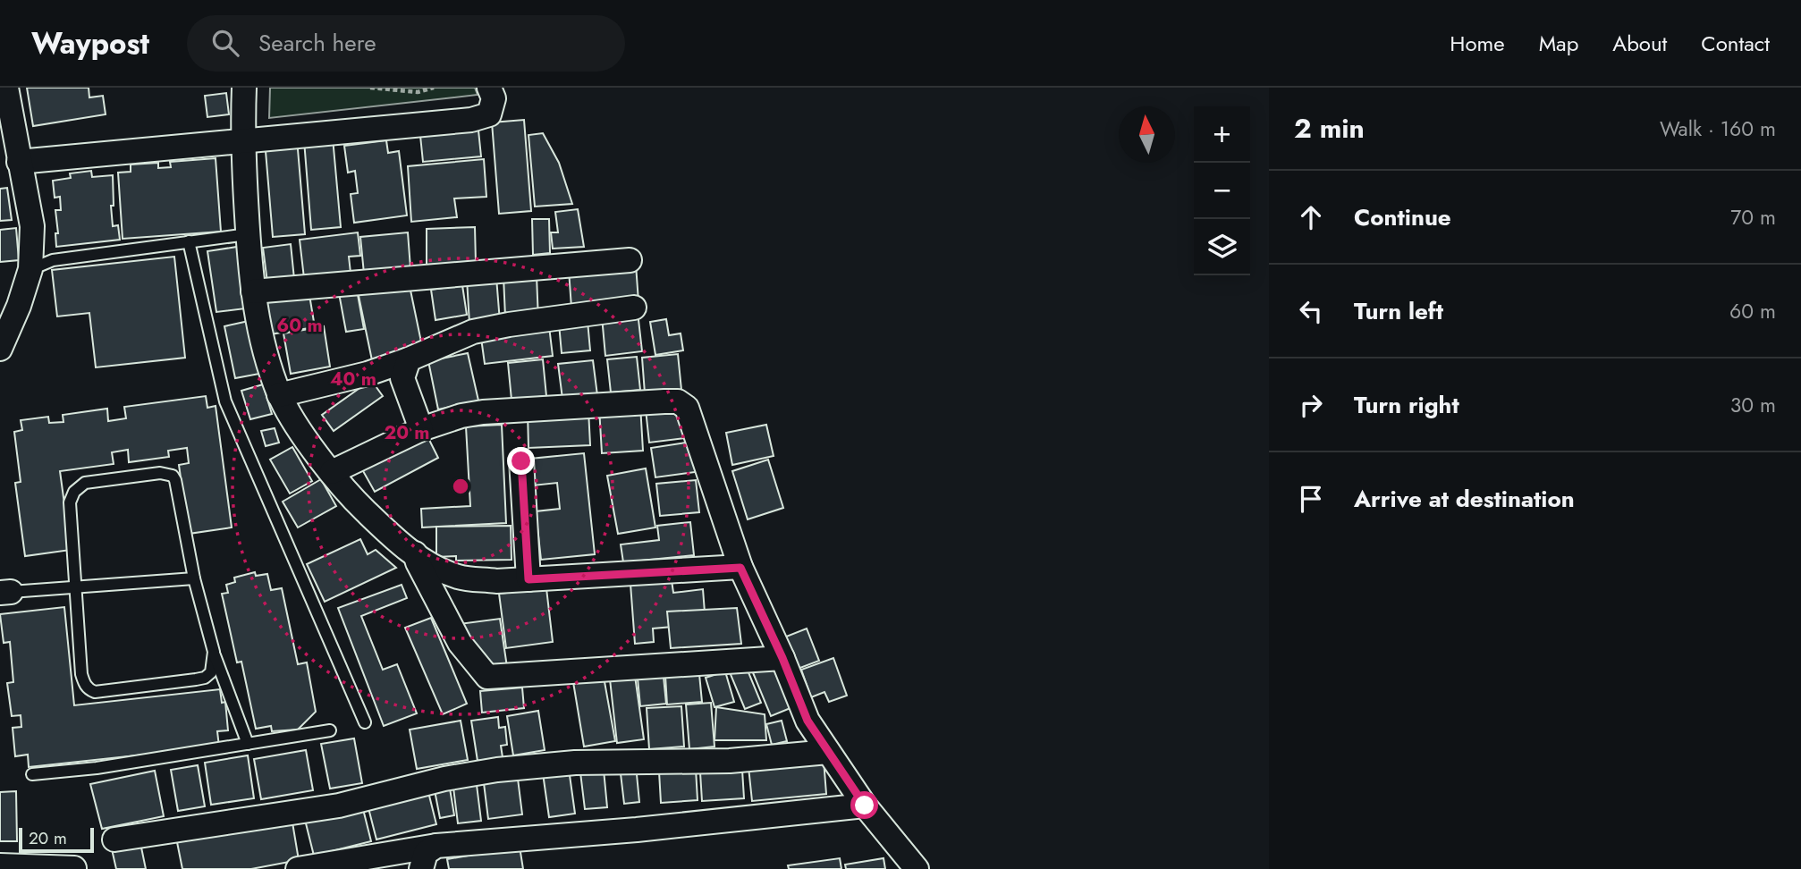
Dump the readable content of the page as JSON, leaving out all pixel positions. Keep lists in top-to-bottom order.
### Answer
{
  "scale_bar": "20 m",
  "north": "top",
  "page": {
    "header": "Waypost",
    "search": "Search here",
    "nav": [
      "Home",
      "Map",
      "About",
      "Contact"
    ],
    "heading": ["2 min", "Walk · 160 m"],
    "map_buttons": ["+", "−"],
    "list": [
      ["Continue", "70 m"],
      ["Turn left", "60 m"],
      ["Turn right", "30 m"],
      "Arrive at destination"
    ],
    "scale": "20 m"
  },
  "rings": ["60 m", "40 m", "20 m"]
}
